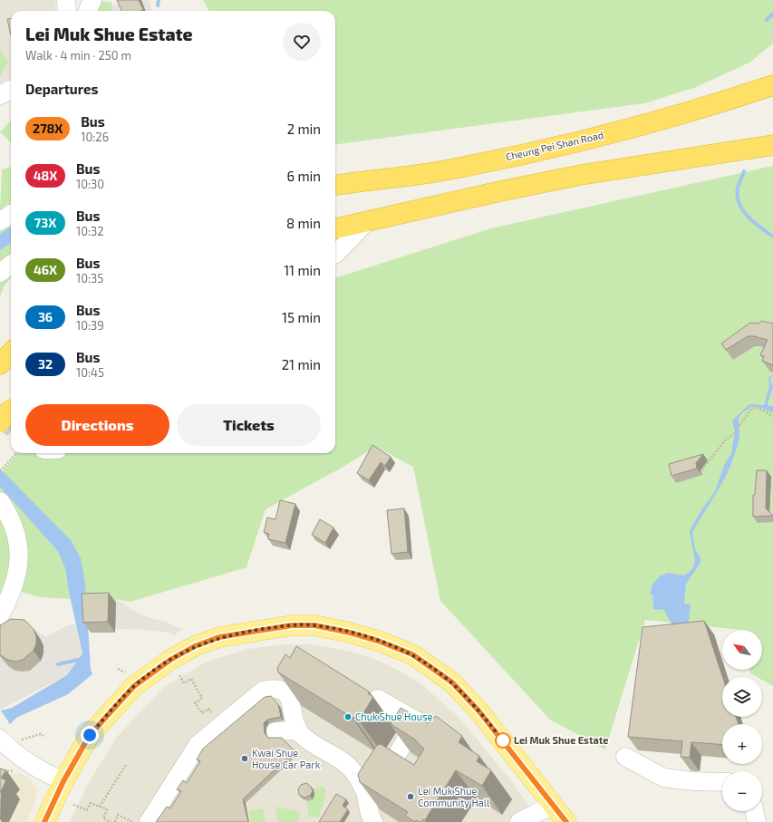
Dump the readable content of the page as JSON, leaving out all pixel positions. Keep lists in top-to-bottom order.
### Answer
{
  "streets": {
    "highway": ["Cheung Pei Shan Road"]
  },
  "places": [
    "Chuk Shue House",
    "Lei Muk Shue Estate",
    "Kwai Shue House Car Park",
    "Lei Muk Shue Community Hall"
  ],
  "lines": ["bus line 278X"],
  "north": "top left",
  "page": {
    "heading": [
      ["Lei Muk Shue Estate", "Walk · 4 min · 250 m"],
      "Departures"
    ],
    "list": [
      {
        "mark": "278X",
        "name": "Bus",
        "note": "10:26",
        "value": "2 min"
      },
      {
        "mark": "48X",
        "name": "Bus",
        "note": "10:30",
        "value": "6 min"
      },
      {
        "mark": "73X",
        "name": "Bus",
        "note": "10:32",
        "value": "8 min"
      },
      {
        "mark": "46X",
        "name": "Bus",
        "note": "10:35",
        "value": "11 min"
      },
      {
        "mark": "36",
        "name": "Bus",
        "note": "10:39",
        "value": "15 min"
      },
      {
        "mark": "32",
        "name": "Bus",
        "note": "10:45",
        "value": "21 min"
      }
    ],
    "buttons": ["Directions", "Tickets"],
    "map_buttons": ["+", "−"]
  }
}
